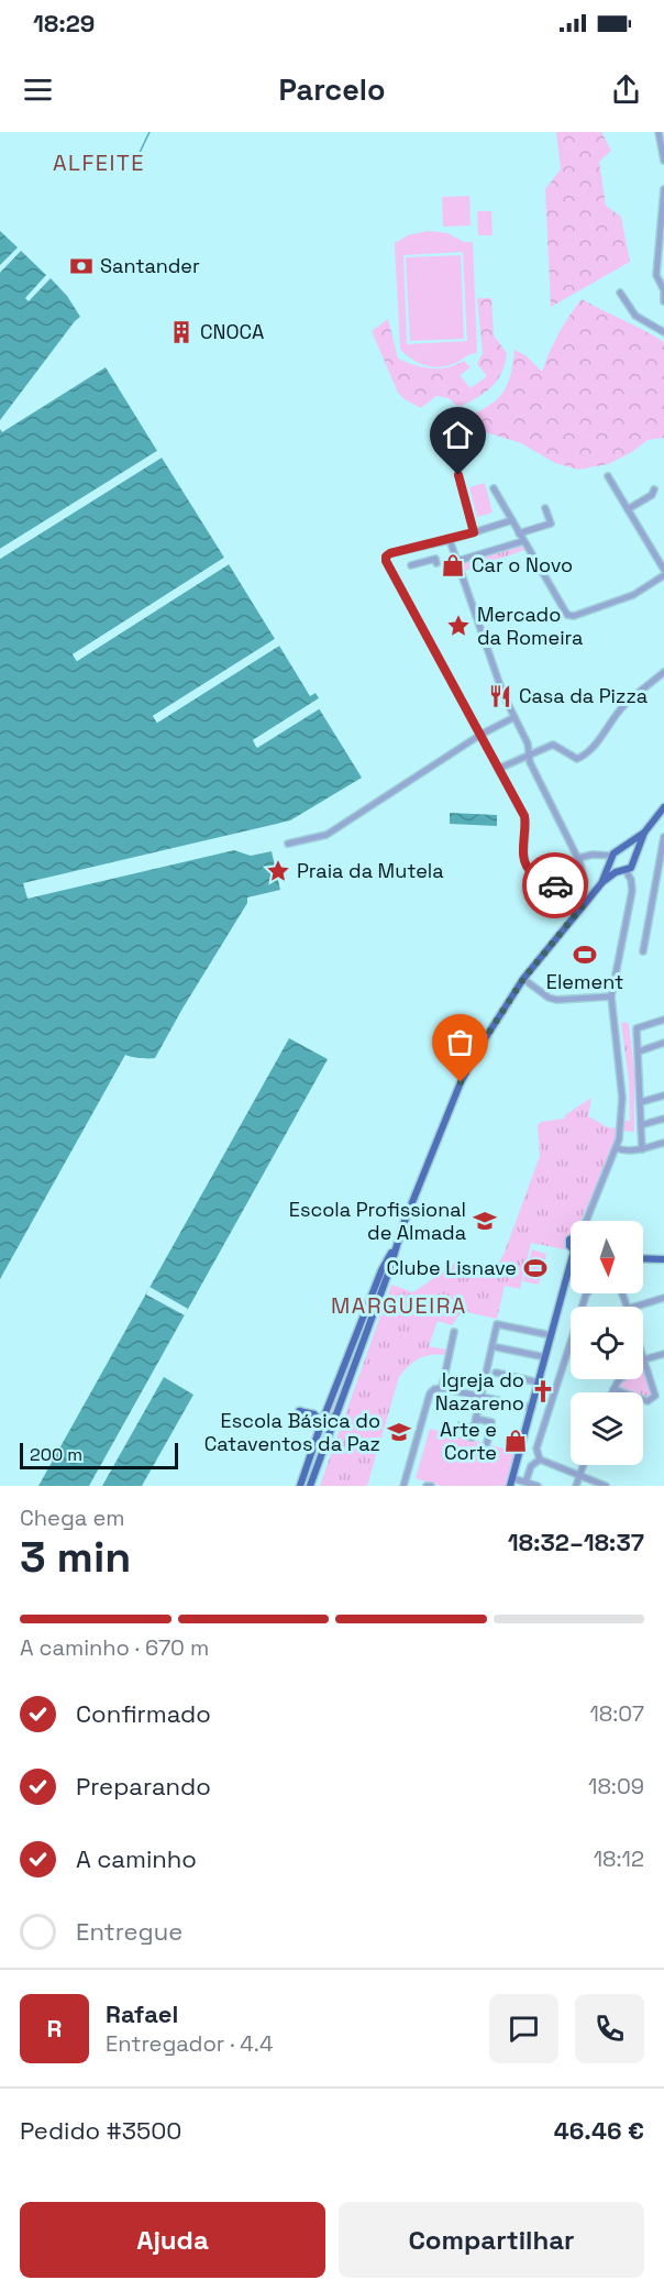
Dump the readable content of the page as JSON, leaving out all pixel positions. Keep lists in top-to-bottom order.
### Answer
{
  "districts": ["ALFEITE", "MARGUEIRA"],
  "places": {
    "bank": ["Santander"],
    "building": ["CNOCA"],
    "shop": ["Car o Novo", "Arte e Corte"],
    "place": ["Mercado da Romeira", "Praia da Mutela"],
    "restaurant": ["Casa da Pizza"],
    "sports": ["Element", "Clube Lisnave"],
    "school or university": ["Escola Profissional de Almada", "Escola Básica do Cataventos da Paz"],
    "church": ["Igreja do Nazareno"]
  },
  "scale_bar": "200 m",
  "north": "bottom",
  "page": {
    "status": "18:29",
    "header": "Parcelo",
    "scale": "200 m",
    "heading": ["3 min", "Chega em", "18:32–18:37"],
    "panel": [
      "Rafael",
      "Entregador · 4.4",
      "Pedido #3500",
      "46.46 €"
    ],
    "bar": "A caminho · 670 m",
    "list": [
      ["Confirmado", "18:07"],
      ["Preparando", "18:09"],
      ["A caminho", "18:12"],
      "Entregue"
    ],
    "round": "R",
    "buttons": ["Ajuda", "Compartilhar"]
  }
}
